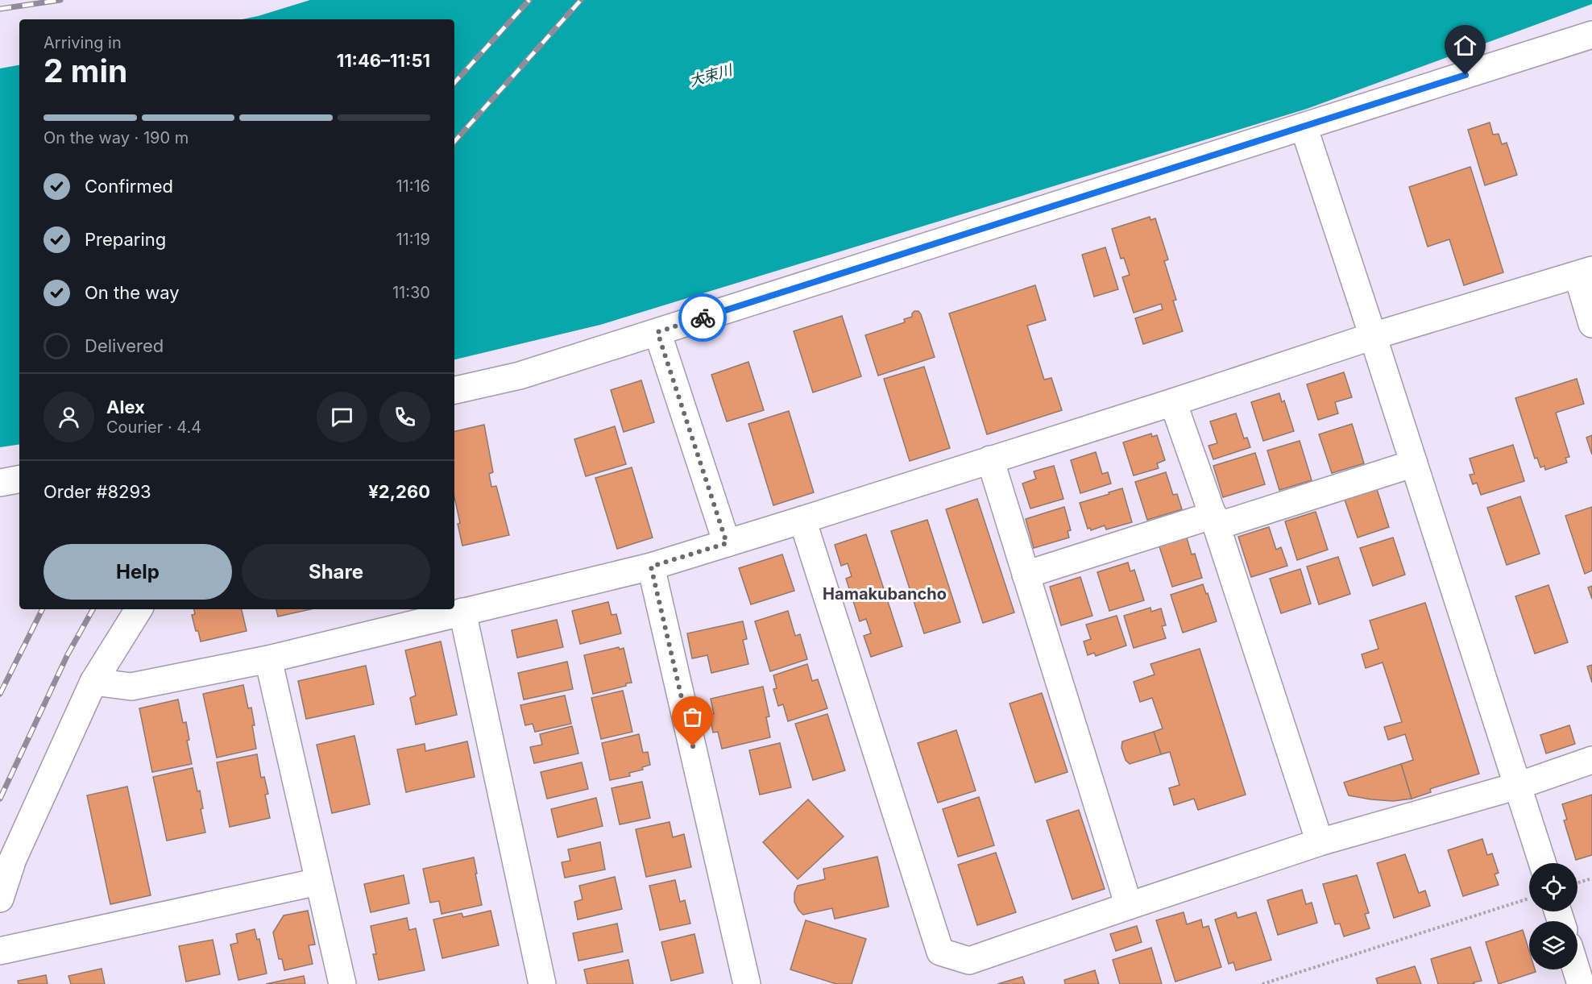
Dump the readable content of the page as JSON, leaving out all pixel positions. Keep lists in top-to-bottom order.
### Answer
{
  "districts": ["Hamakubancho"],
  "water": ["大束川"],
  "page": {
    "heading": ["2 min", "Arriving in", "11:46–11:51"],
    "panel": [
      "Alex",
      "Courier · 4.4",
      "Order #8293",
      "¥2,260"
    ],
    "bar": "On the way · 190 m",
    "list": [
      ["Confirmed", "11:16"],
      ["Preparing", "11:19"],
      ["On the way", "11:30"],
      "Delivered"
    ],
    "buttons": ["Help", "Share"]
  }
}
